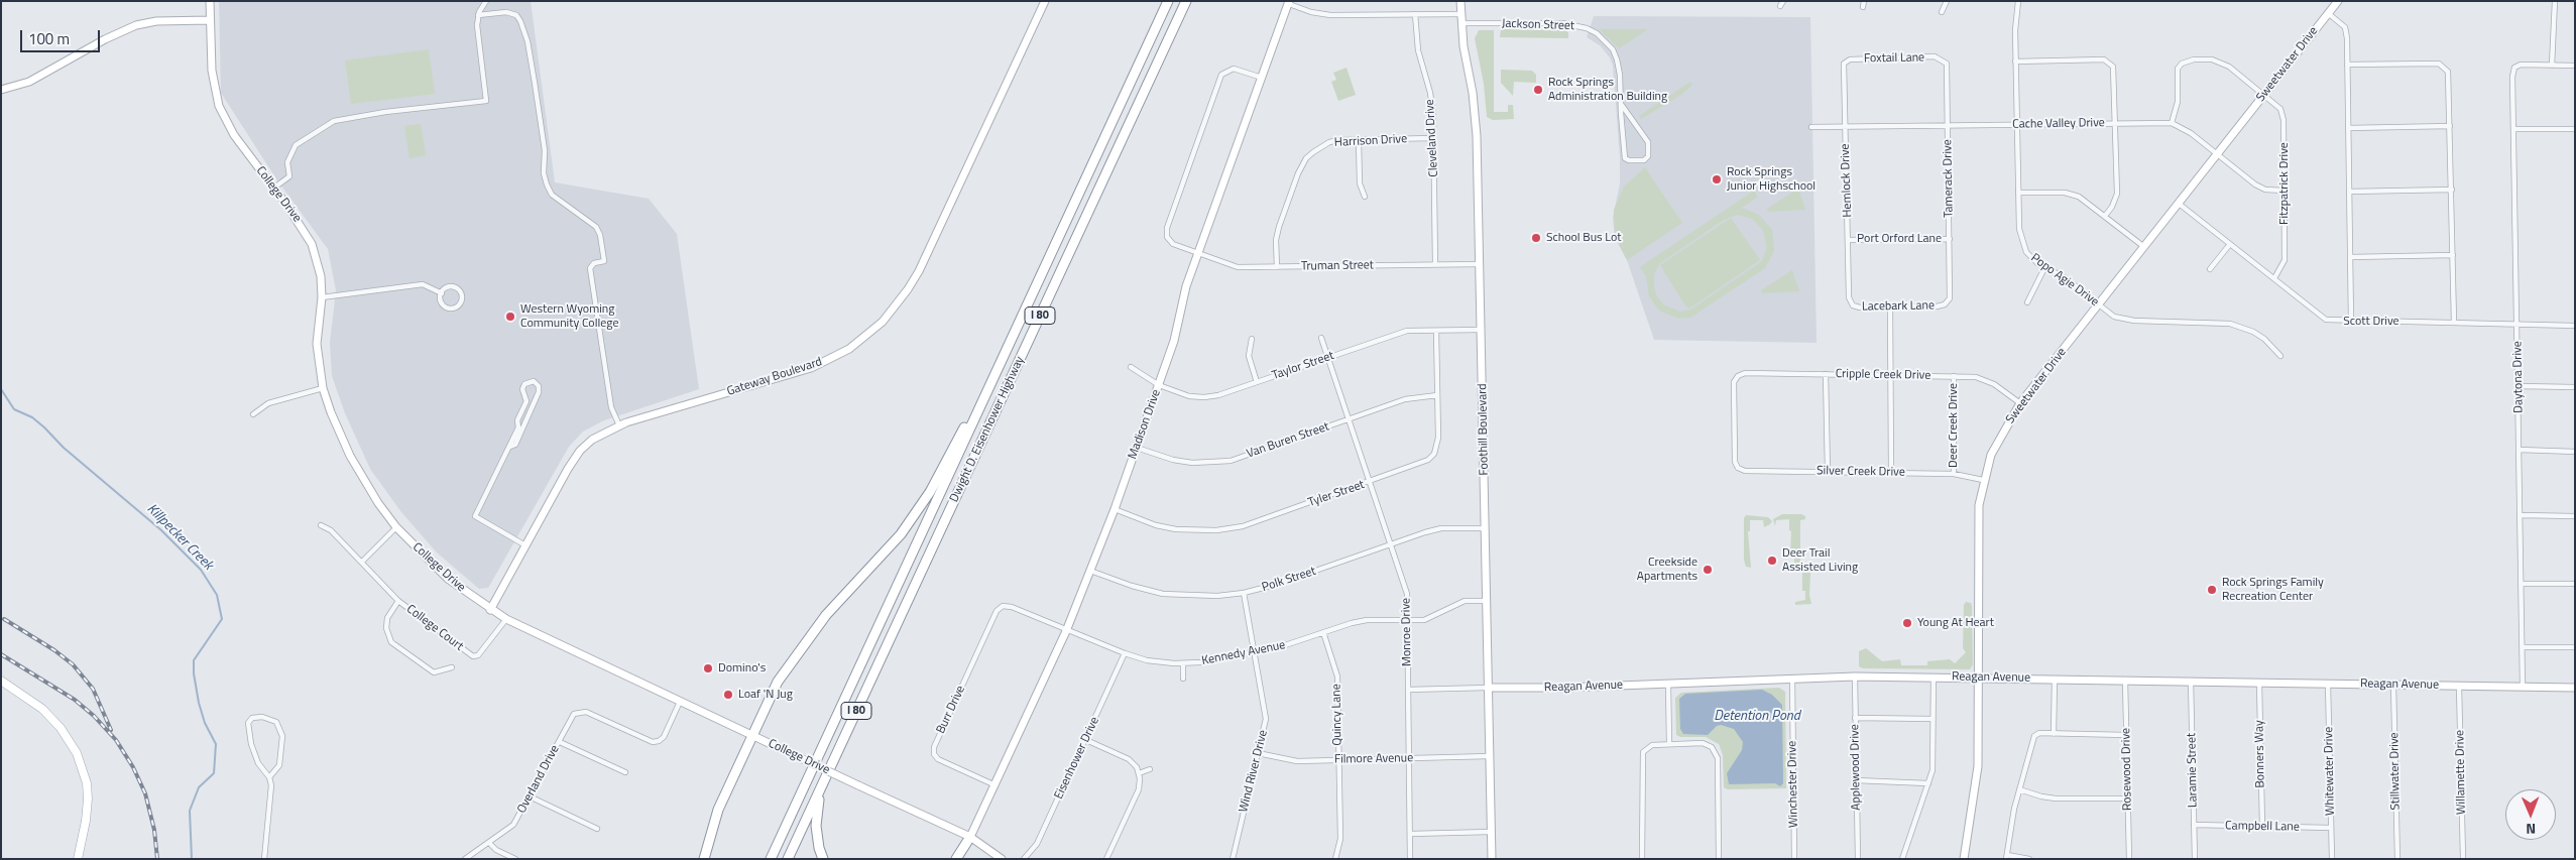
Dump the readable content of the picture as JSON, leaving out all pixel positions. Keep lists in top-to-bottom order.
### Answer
{
  "streets": {
    "highway": ["I 80", "Dwight D. Eisenhower Highway"],
    "main road": [
      "Sweetwater Drive",
      "College Drive",
      "Gateway Boulevard",
      "Madison Drive",
      "Foothill Boulevard",
      "Reagan Avenue"
    ],
    "street": [
      "Jackson Street",
      "Foxtail Lane",
      "Cache Valley Drive",
      "Cleveland Drive",
      "Harrison Drive",
      "Tamerack Drive",
      "Hemlock Drive",
      "Fitzpatrick Drive",
      "Port Orford Lane",
      "Truman Street",
      "Popo Agie Drive",
      "Lacebark Lane",
      "Scott Drive",
      "Taylor Street",
      "Cripple Creek Drive",
      "Daytona Drive",
      "Deer Creek Drive",
      "Van Buren Street",
      "Silver Creek Drive",
      "Tyler Street",
      "Polk Street",
      "College Court",
      "Monroe Drive",
      "Kennedy Avenue",
      "Burr Drive",
      "Quincy Lane",
      "Bonners Way",
      "Eisenhower Drive",
      "Filmore Avenue",
      "Applewood Drive",
      "Rosewood Drive",
      "Laramie Street",
      "Wind River Drive",
      "Whitewater Drive",
      "Stillwater Drive",
      "Willamette Drive",
      "Overland Drive",
      "Winchester Drive",
      "Campbell Lane"
    ]
  },
  "crossings": [
    ["Jackson Street", "Foothill Boulevard"],
    ["Foxtail Lane", "Tamerack Drive"],
    ["Foxtail Lane", "Hemlock Drive"],
    ["Sweetwater Drive", "Cache Valley Drive"],
    ["Sweetwater Drive", "Fitzpatrick Drive"],
    ["Sweetwater Drive", "Popo Agie Drive"],
    ["Sweetwater Drive", "Scott Drive"],
    ["Sweetwater Drive", "Cripple Creek Drive"],
    ["Sweetwater Drive", "Silver Creek Drive"],
    ["Sweetwater Drive", "Reagan Avenue"],
    ["Cache Valley Drive", "Tamerack Drive"],
    ["Cache Valley Drive", "Hemlock Drive"],
    ["Cache Valley Drive", "Fitzpatrick Drive"],
    ["Cache Valley Drive", "Popo Agie Drive"],
    ["Cleveland Drive", "Harrison Drive"],
    ["Cleveland Drive", "Truman Street"],
    ["Harrison Drive", "Truman Street"],
    ["Tamerack Drive", "Port Orford Lane"],
    ["Tamerack Drive", "Lacebark Lane"],
    ["Hemlock Drive", "Port Orford Lane"],
    ["Hemlock Drive", "Lacebark Lane"],
    ["Fitzpatrick Drive", "Scott Drive"],
    ["College Drive", "I 80"],
    ["College Drive", "Gateway Boulevard"],
    ["College Drive", "Madison Drive"],
    ["College Drive", "College Court"],
    ["College Drive", "Overland Drive"],
    ["Truman Street", "Madison Drive"],
    ["Truman Street", "Foothill Boulevard"],
    ["I 80", "Dwight D. Eisenhower Highway"],
    ["Scott Drive", "Daytona Drive"],
    ["Taylor Street", "Madison Drive"],
    ["Taylor Street", "Foothill Boulevard"],
    ["Taylor Street", "Tyler Street"],
    ["Taylor Street", "Monroe Drive"],
    ["Cripple Creek Drive", "Deer Creek Drive"],
    ["Cripple Creek Drive", "Silver Creek Drive"],
    ["Daytona Drive", "Reagan Avenue"],
    ["Madison Drive", "Van Buren Street"],
    ["Madison Drive", "Tyler Street"],
    ["Madison Drive", "Polk Street"],
    ["Madison Drive", "Kennedy Avenue"],
    ["Madison Drive", "Burr Drive"],
    ["Deer Creek Drive", "Silver Creek Drive"],
    ["Foothill Boulevard", "Polk Street"],
    ["Foothill Boulevard", "Kennedy Avenue"],
    ["Foothill Boulevard", "Reagan Avenue"],
    ["Foothill Boulevard", "Filmore Avenue"],
    ["Van Buren Street", "Tyler Street"],
    ["Van Buren Street", "Monroe Drive"],
    ["Tyler Street", "Monroe Drive"],
    ["Polk Street", "Monroe Drive"],
    ["Polk Street", "Wind River Drive"],
    ["Monroe Drive", "Kennedy Avenue"],
    ["Monroe Drive", "Reagan Avenue"],
    ["Monroe Drive", "Filmore Avenue"],
    ["Kennedy Avenue", "Burr Drive"],
    ["Kennedy Avenue", "Quincy Lane"],
    ["Kennedy Avenue", "Eisenhower Drive"],
    ["Kennedy Avenue", "Wind River Drive"],
    ["Reagan Avenue", "Bonners Way"],
    ["Reagan Avenue", "Applewood Drive"],
    ["Reagan Avenue", "Rosewood Drive"],
    ["Reagan Avenue", "Laramie Street"],
    ["Reagan Avenue", "Whitewater Drive"],
    ["Reagan Avenue", "Stillwater Drive"],
    ["Reagan Avenue", "Willamette Drive"],
    ["Reagan Avenue", "Winchester Drive"],
    ["Quincy Lane", "Filmore Avenue"],
    ["Bonners Way", "Campbell Lane"],
    ["Filmore Avenue", "Wind River Drive"],
    ["Laramie Street", "Campbell Lane"],
    ["Whitewater Drive", "Campbell Lane"]
  ],
  "water": ["Killpecker Creek", "Detention Pond"],
  "places": [
    "Rock Springs Administration Building",
    "Rock Springs Junior Highschool",
    "School Bus Lot",
    "Western Wyoming Community College",
    "Deer Trail Assisted Living",
    "Creekside Apartments",
    "Rock Springs Family Recreation Center",
    "Young At Heart",
    "Domino's",
    "Loaf 'N Jug"
  ],
  "scale_bar": "100 m",
  "north": "bottom"
}
